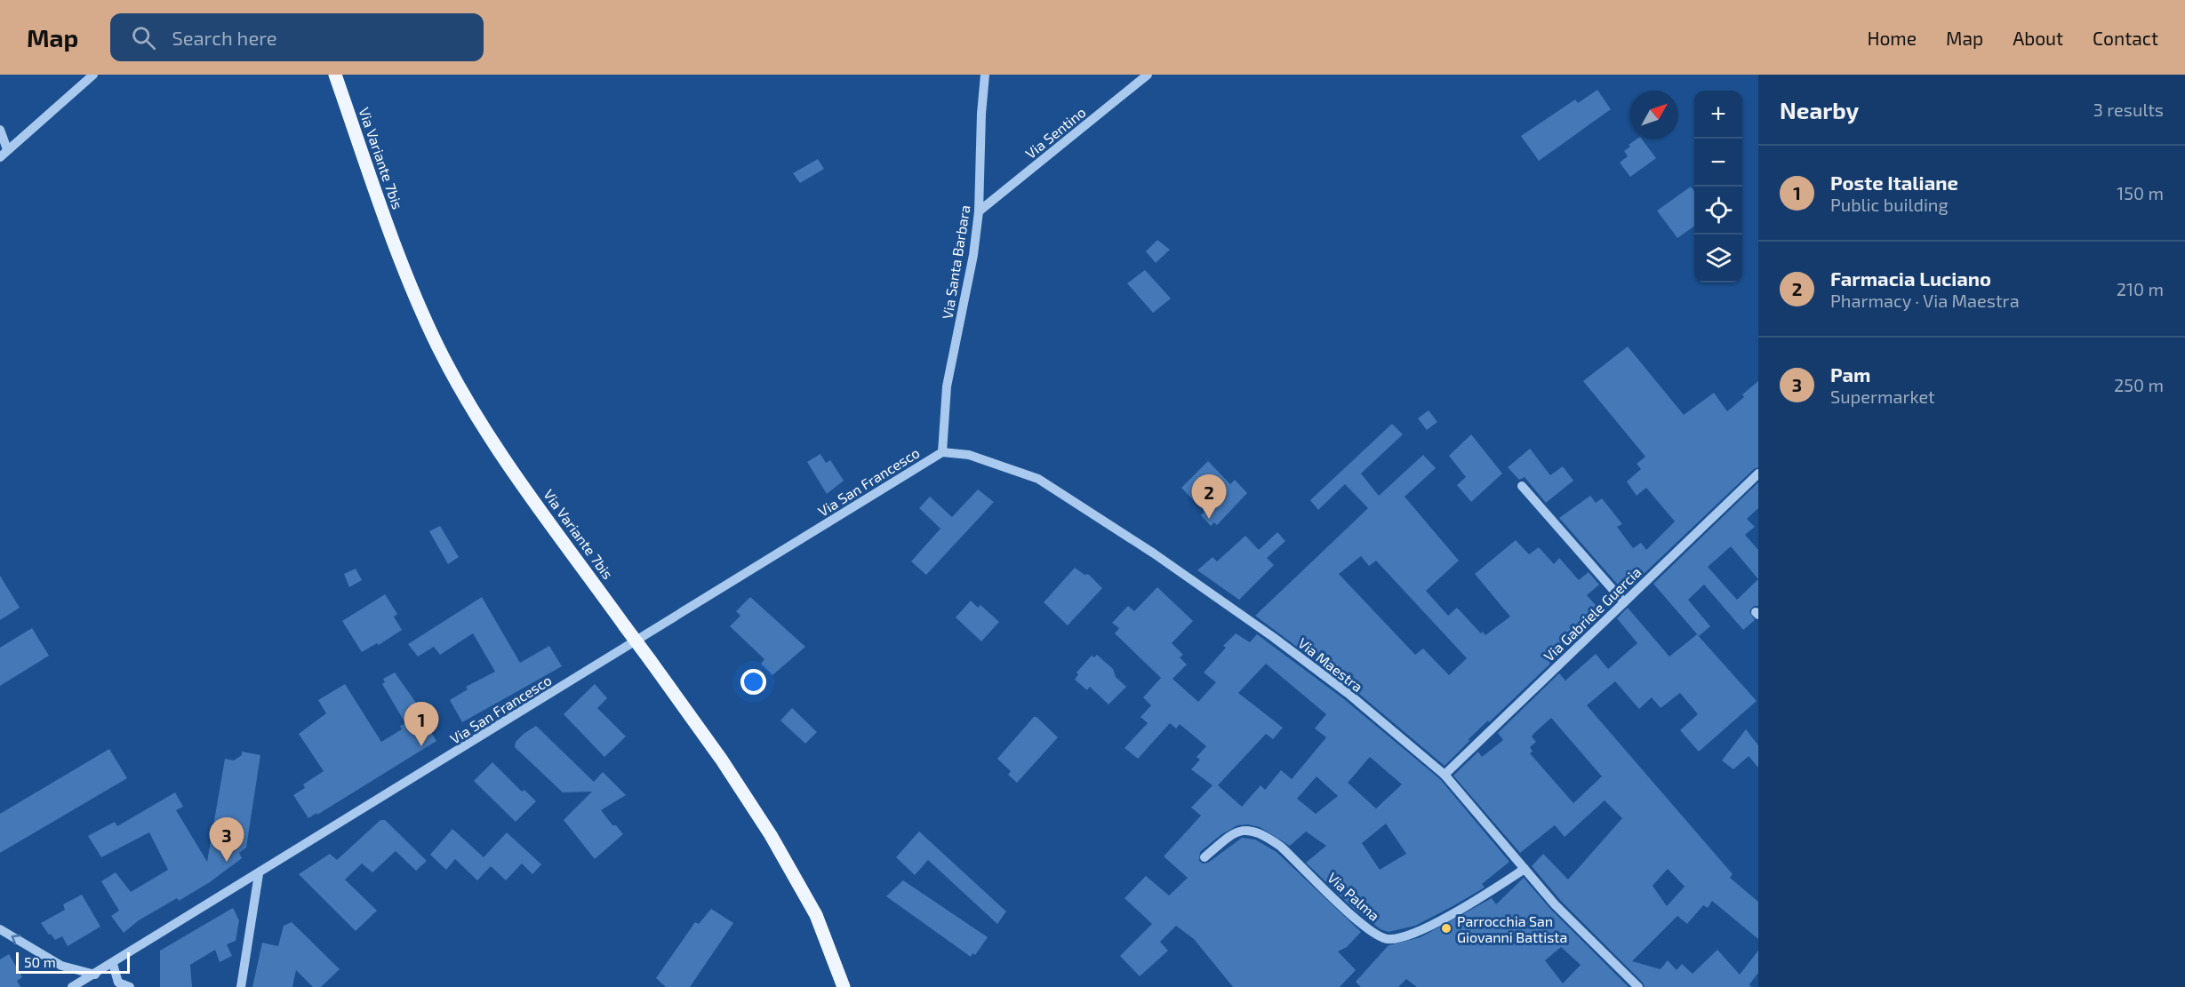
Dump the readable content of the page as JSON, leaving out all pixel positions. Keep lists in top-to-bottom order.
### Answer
{
  "streets": {
    "main road": ["Via Variante 7bis"],
    "street": [
      "Via Sentino",
      "Via Santa Barbara",
      "Via San Francesco",
      "Via Gabriele Guercia",
      "Via Maestra",
      "Via Palma"
    ]
  },
  "crossings": [
    ["Via Sentino", "Via Santa Barbara"],
    ["Via Santa Barbara", "Via San Francesco"],
    ["Via Santa Barbara", "Via Maestra"],
    ["Via San Francesco", "Via Maestra"],
    ["Via Gabriele Guercia", "Via Maestra"],
    ["Via Maestra", "Via Palma"]
  ],
  "places": ["Parrocchia San Giovanni Battista"],
  "scale_bar": "50 m",
  "north": "top right",
  "page": {
    "header": "Map",
    "search": "Search here",
    "nav": [
      "Home",
      "Map",
      "About",
      "Contact"
    ],
    "heading": ["Nearby", "3 results"],
    "map_buttons": ["+", "−"],
    "list": [
      {
        "mark": "1",
        "name": "Poste Italiane",
        "note": "Public building",
        "value": "150 m"
      },
      {
        "mark": "2",
        "name": "Farmacia Luciano",
        "note": "Pharmacy · Via Maestra",
        "value": "210 m"
      },
      {
        "mark": "3",
        "name": "Pam",
        "note": "Supermarket",
        "value": "250 m"
      }
    ],
    "pins": ["2", "1", "3"],
    "scale": "50 m"
  }
}
